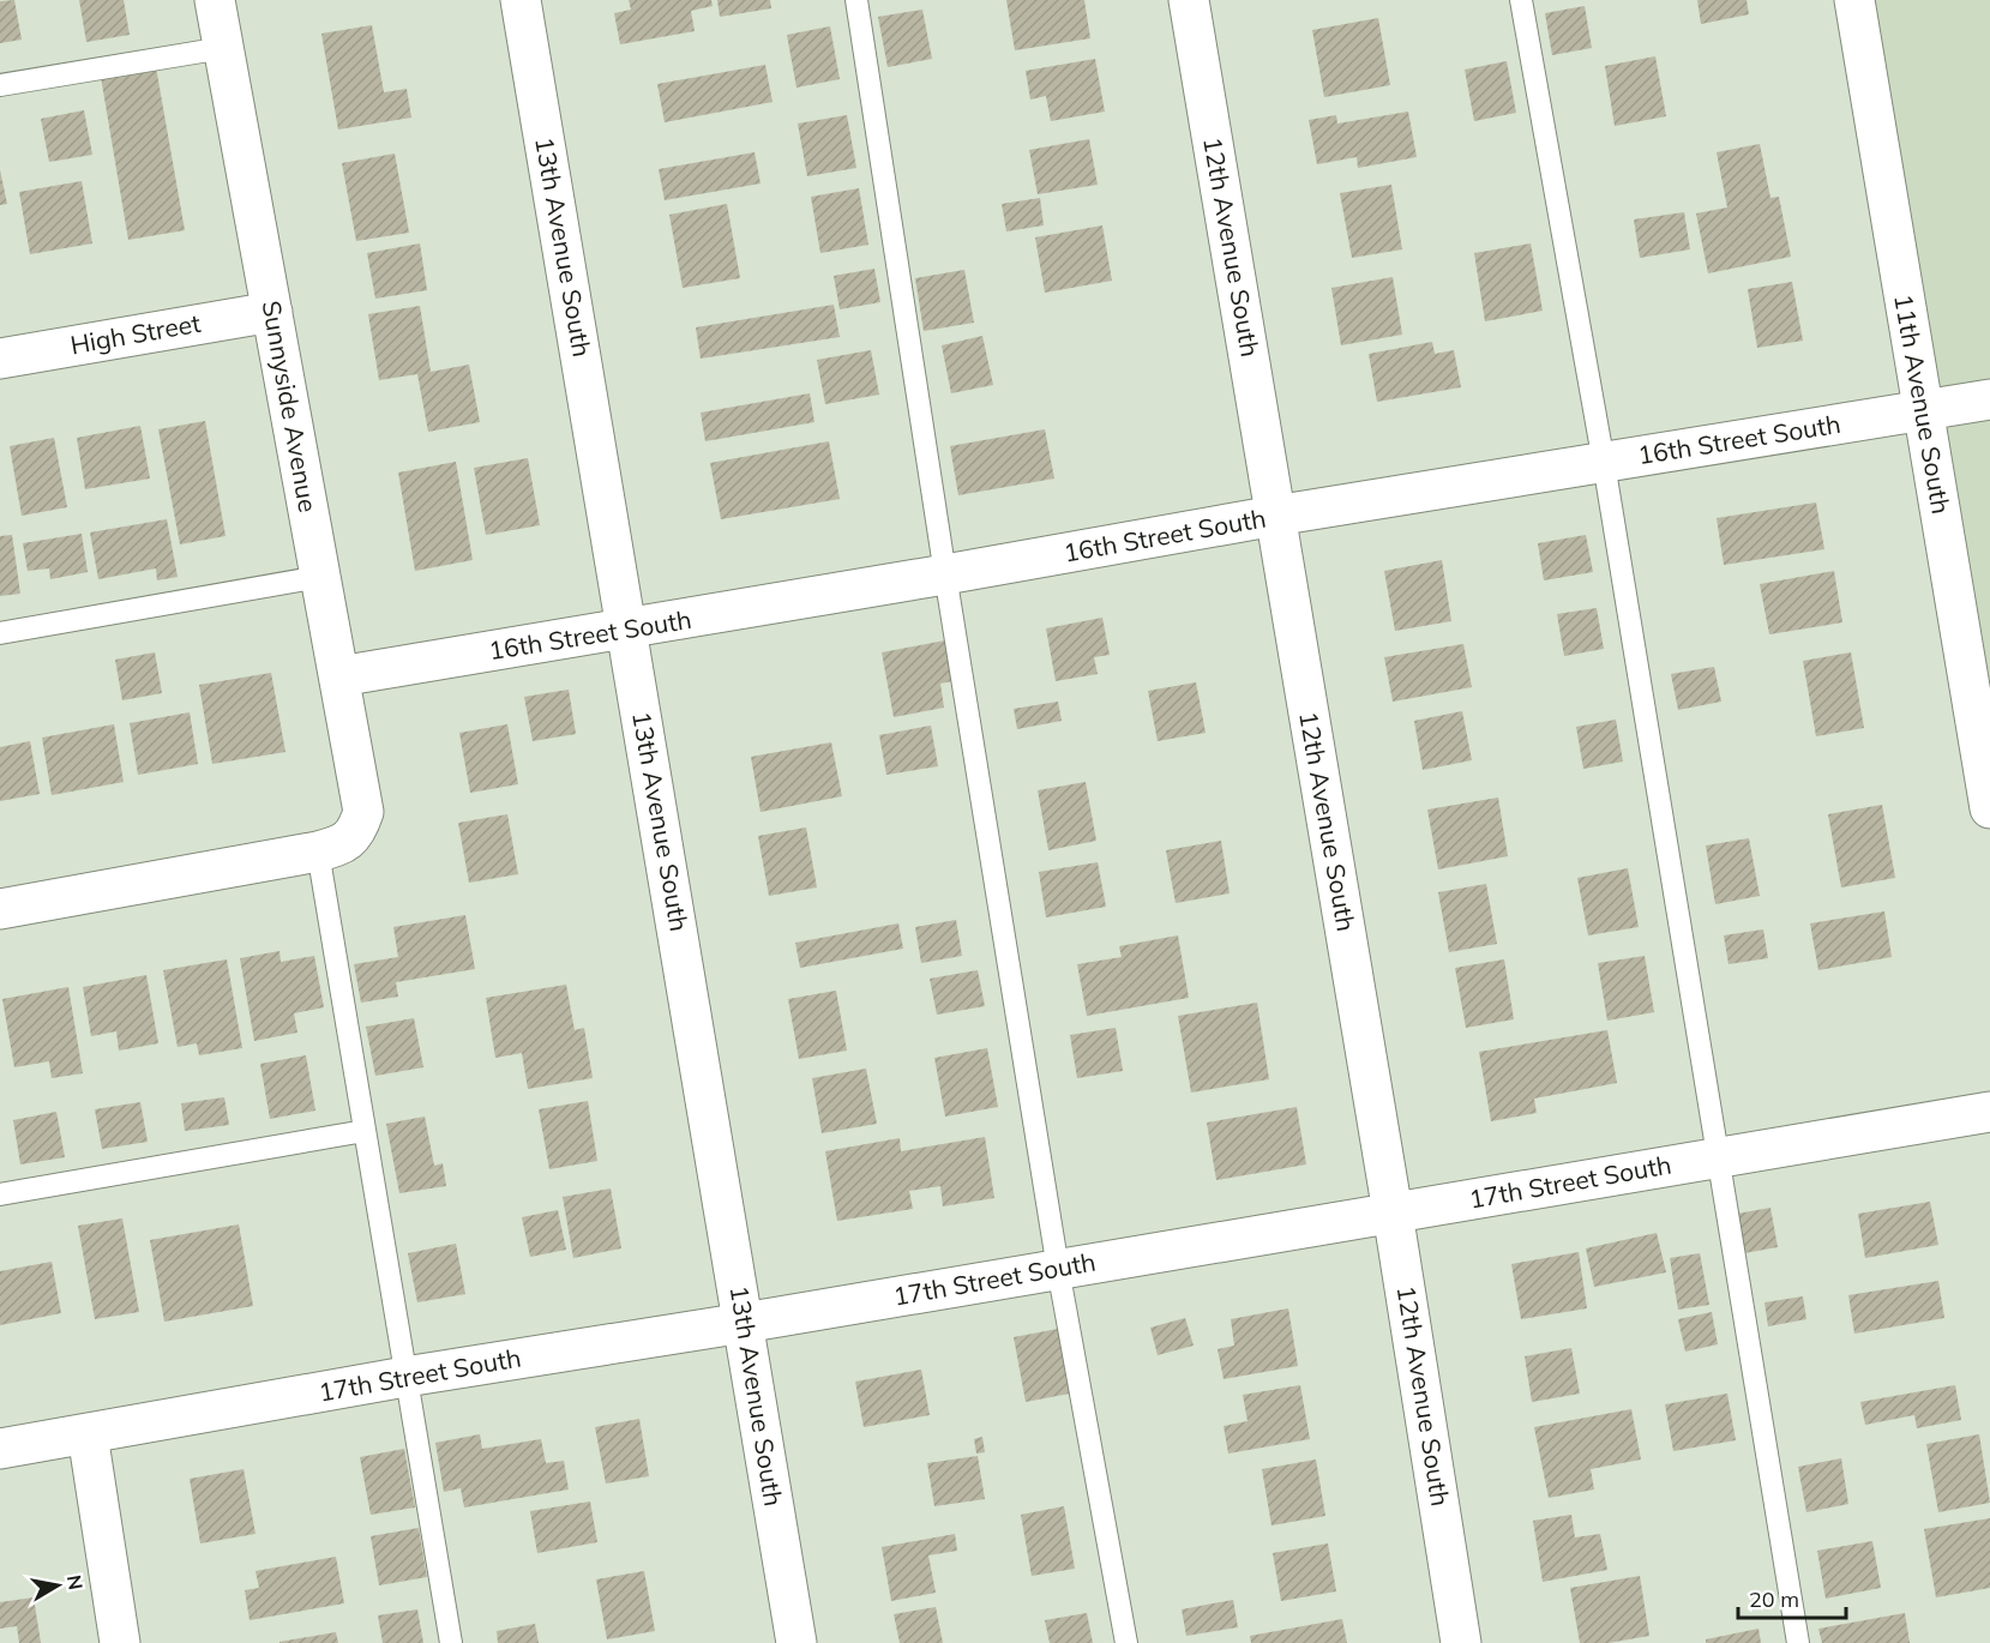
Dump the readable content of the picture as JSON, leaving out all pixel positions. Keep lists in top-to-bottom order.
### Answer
{
  "streets": {
    "street": [
      "13th Avenue South",
      "12th Avenue South",
      "High Street",
      "11th Avenue South",
      "Sunnyside Avenue",
      "16th Street South",
      "17th Street South"
    ]
  },
  "crossings": [
    ["13th Avenue South", "16th Street South"],
    ["13th Avenue South", "17th Street South"],
    ["12th Avenue South", "16th Street South"],
    ["12th Avenue South", "17th Street South"],
    ["High Street", "Sunnyside Avenue"],
    ["11th Avenue South", "16th Street South"],
    ["Sunnyside Avenue", "16th Street South"]
  ],
  "scale_bar": "20 m",
  "north": "right"
}
